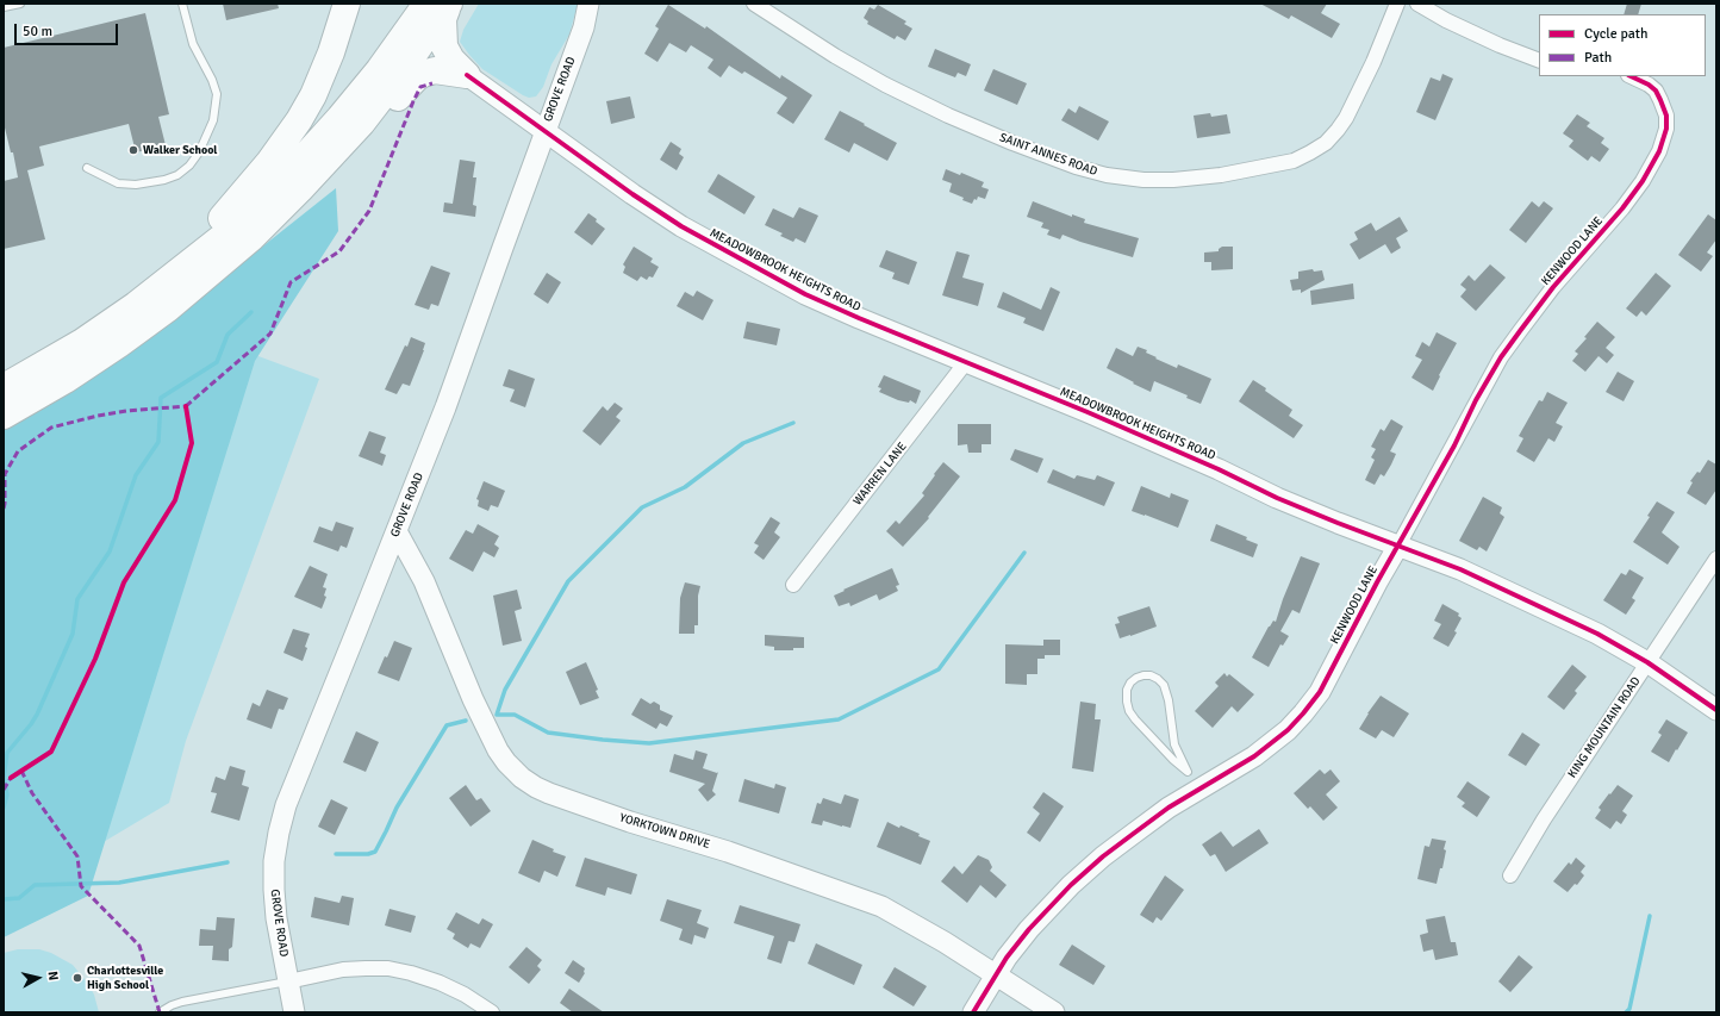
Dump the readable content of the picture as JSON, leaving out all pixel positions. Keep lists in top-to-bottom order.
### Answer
{
  "streets": {
    "street": [
      "GROVE ROAD",
      "SAINT ANNES ROAD",
      "KENWOOD LANE",
      "MEADOWBROOK HEIGHTS ROAD",
      "WARREN LANE",
      "KING MOUNTAIN ROAD",
      "YORKTOWN DRIVE"
    ]
  },
  "crossings": [
    ["GROVE ROAD", "MEADOWBROOK HEIGHTS ROAD"],
    ["GROVE ROAD", "YORKTOWN DRIVE"],
    ["KENWOOD LANE", "MEADOWBROOK HEIGHTS ROAD"],
    ["KENWOOD LANE", "YORKTOWN DRIVE"],
    ["MEADOWBROOK HEIGHTS ROAD", "WARREN LANE"],
    ["MEADOWBROOK HEIGHTS ROAD", "KING MOUNTAIN ROAD"]
  ],
  "places": ["Walker School", "Charlottesville High School"],
  "legend": ["Cycle path", "Path"],
  "scale_bar": "50 m",
  "north": "right"
}
